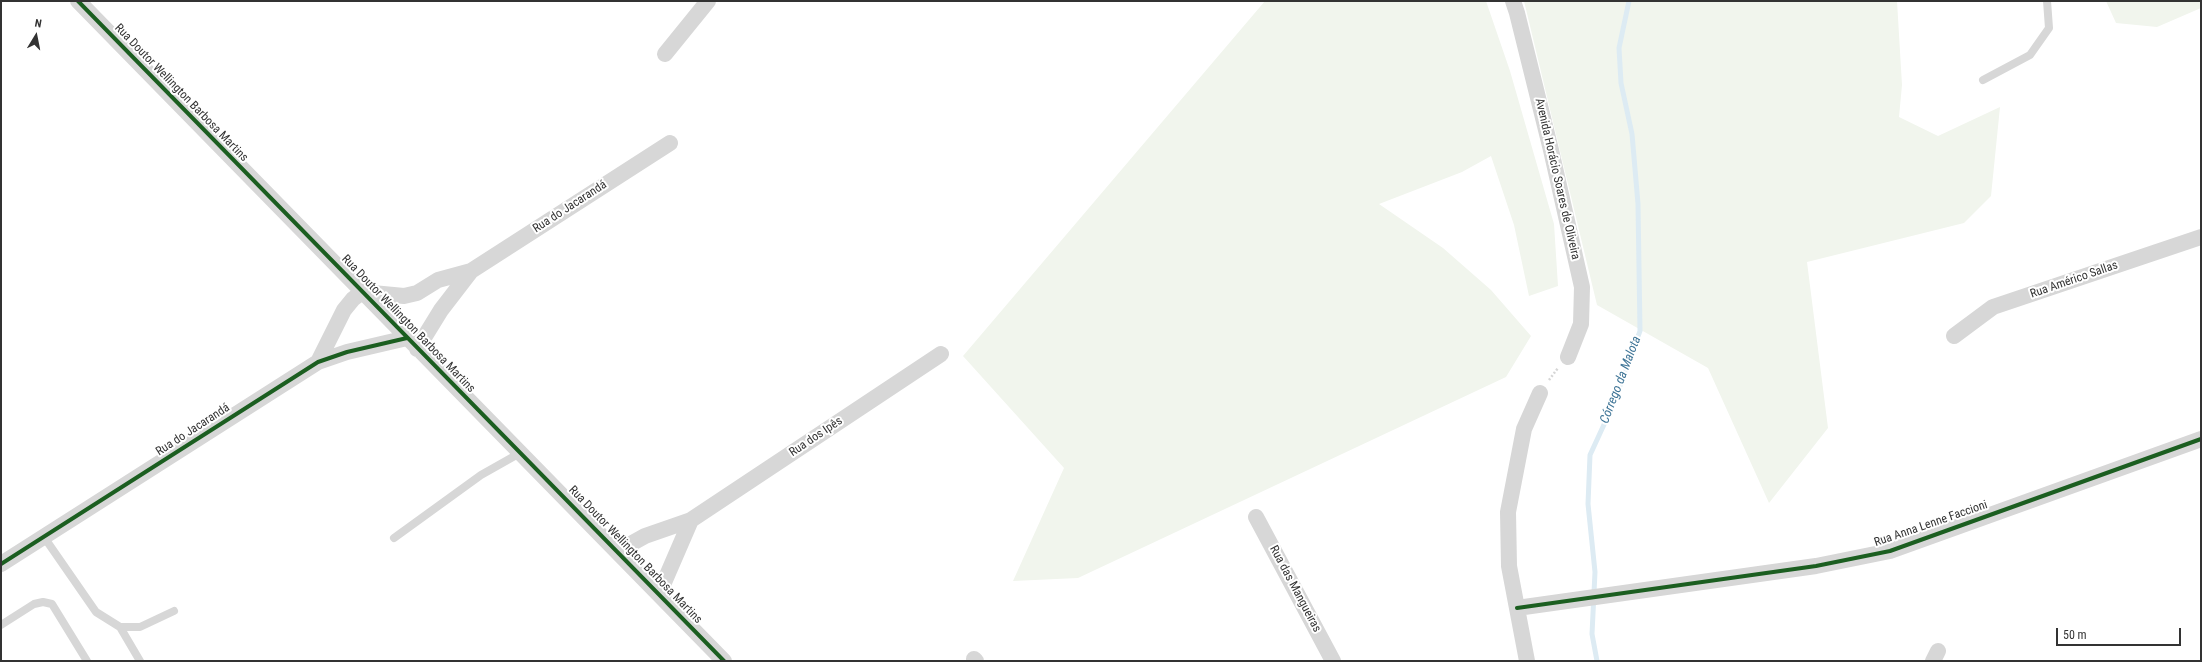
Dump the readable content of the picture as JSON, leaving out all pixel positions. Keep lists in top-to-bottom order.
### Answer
{
  "streets": {
    "street": [
      "Rua Doutor Wellington Barbosa Martins",
      "Avenida Horácio Soares de Oliveira",
      "Rua do Jacarandá",
      "Rua Américo Sallas",
      "Rua dos Ipês",
      "Rua Anna Lenne Faccioni",
      "Rua das Mangueiras"
    ]
  },
  "crossings": [
    ["Rua Doutor Wellington Barbosa Martins", "Rua do Jacarandá"],
    ["Rua Doutor Wellington Barbosa Martins", "Rua dos Ipês"]
  ],
  "water": ["Córrego da Malota"],
  "scale_bar": "50 m",
  "north": "top"
}
